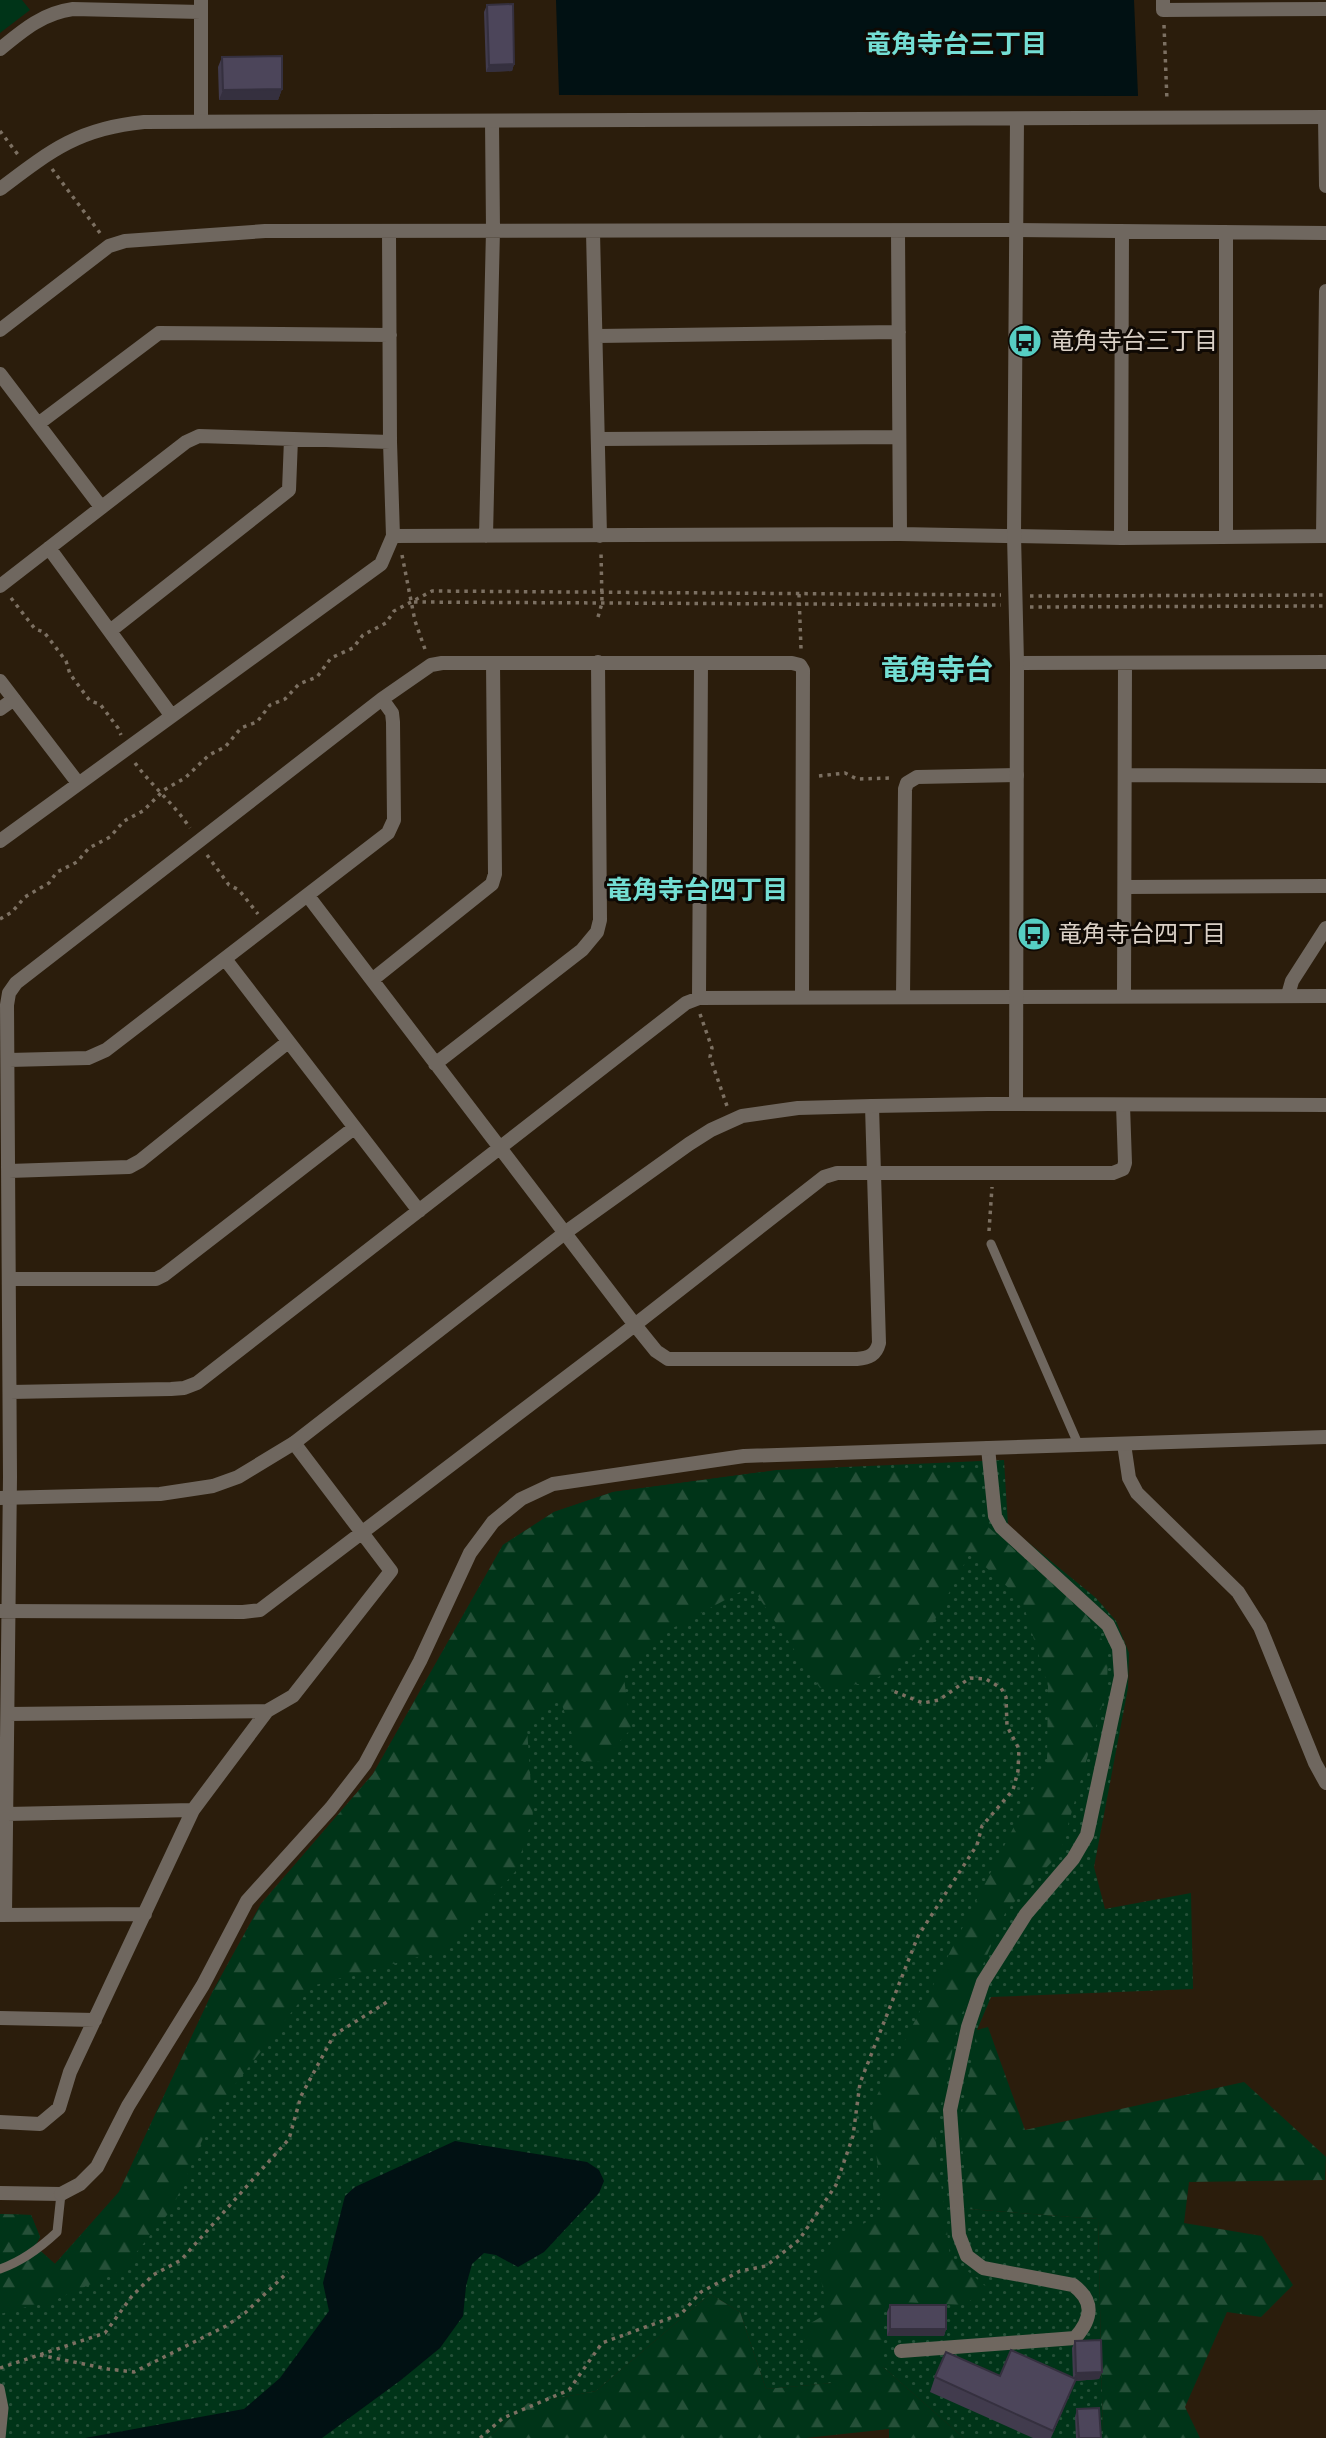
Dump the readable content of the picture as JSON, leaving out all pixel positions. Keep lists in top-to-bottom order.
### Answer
{
  "districts": ["竜角寺台三丁目", "竜角寺台", "竜角寺台四丁目"],
  "places": {
    "bus stop": ["竜角寺台三丁目", "竜角寺台四丁目"]
  }
}
